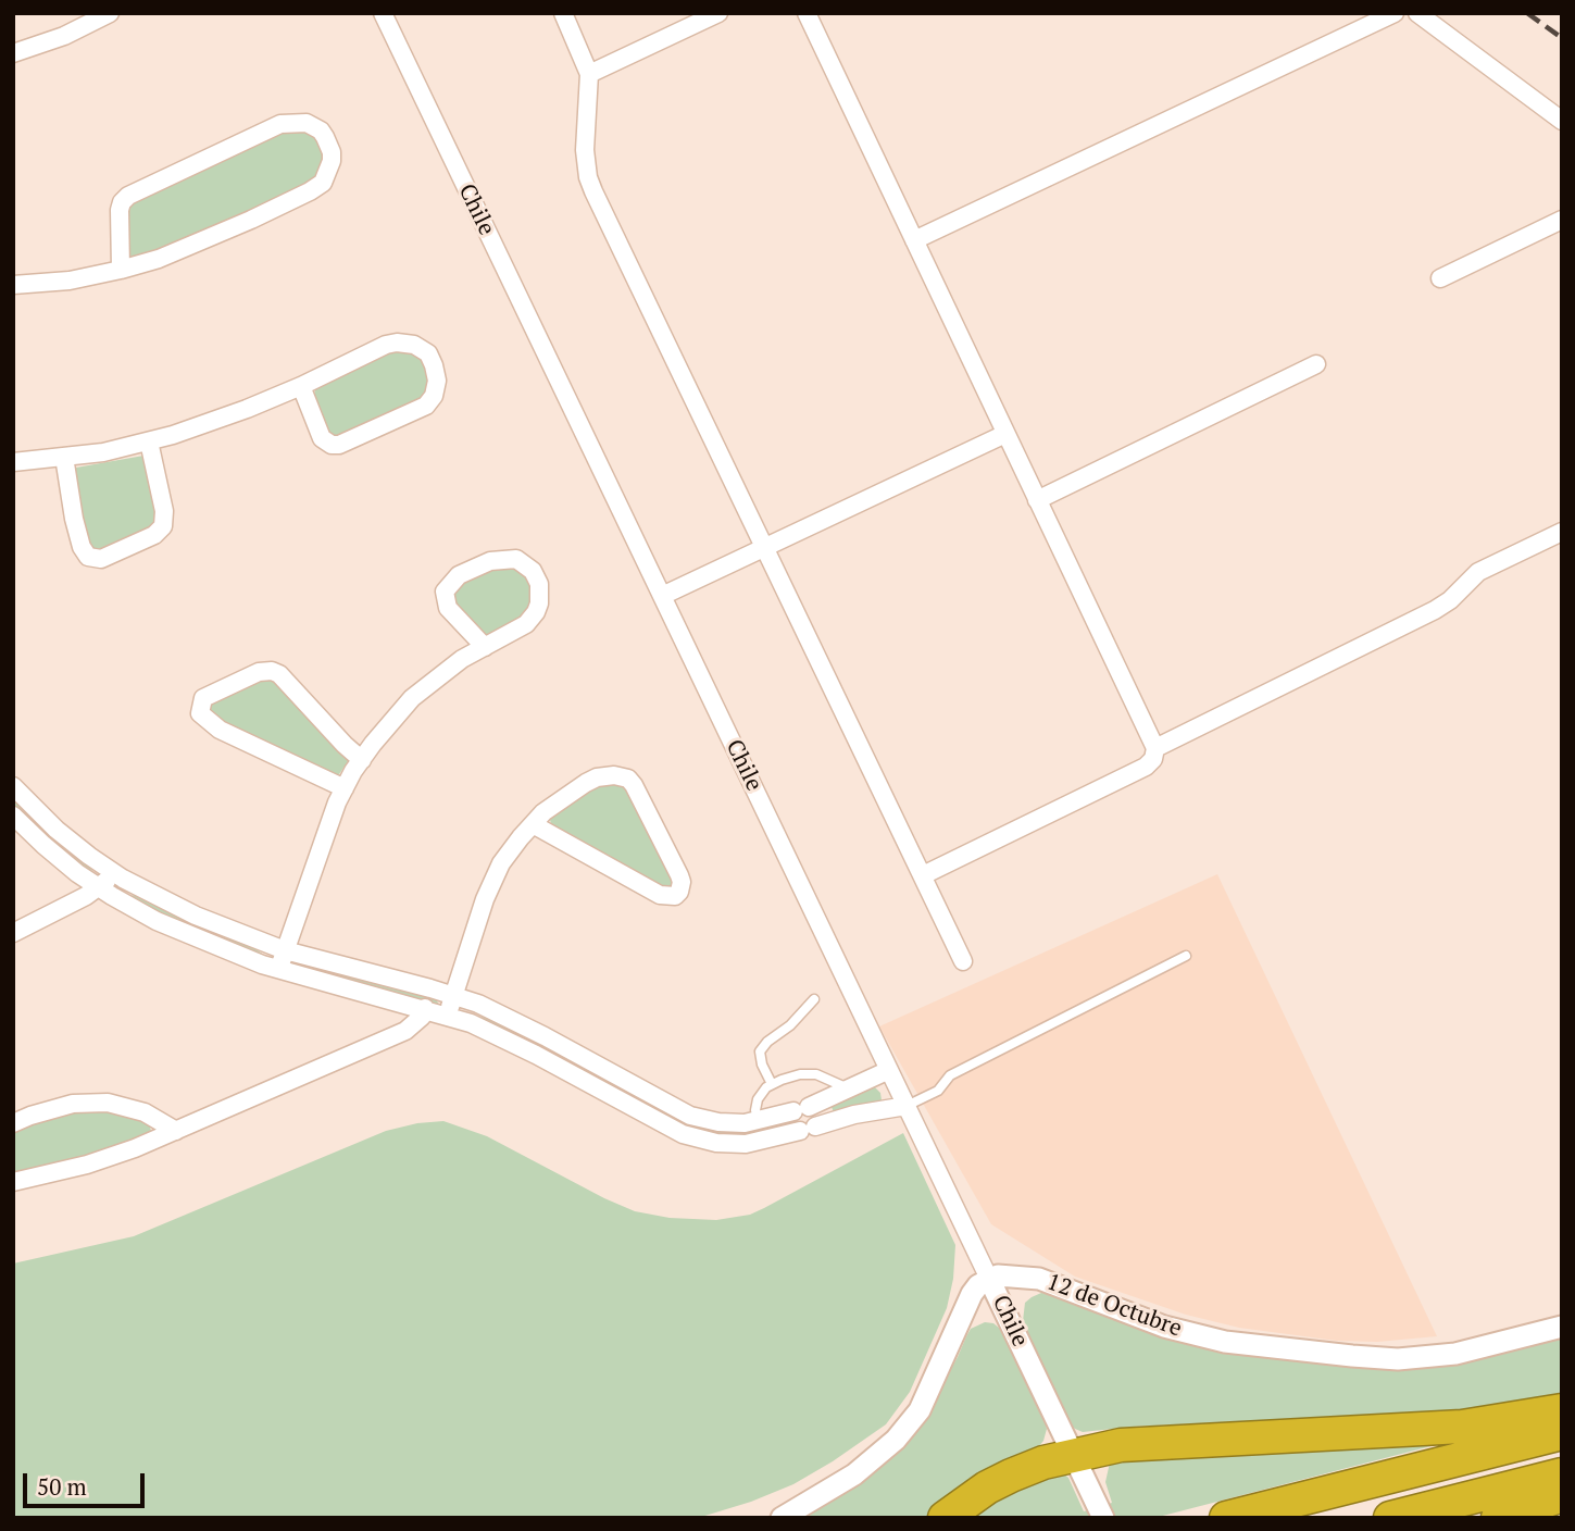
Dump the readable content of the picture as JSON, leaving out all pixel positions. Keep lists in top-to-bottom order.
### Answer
{
  "streets": {
    "street": ["Chile", "12 de Octubre"]
  },
  "crossings": [
    ["Chile", "12 de Octubre"]
  ],
  "scale_bar": "50 m"
}
